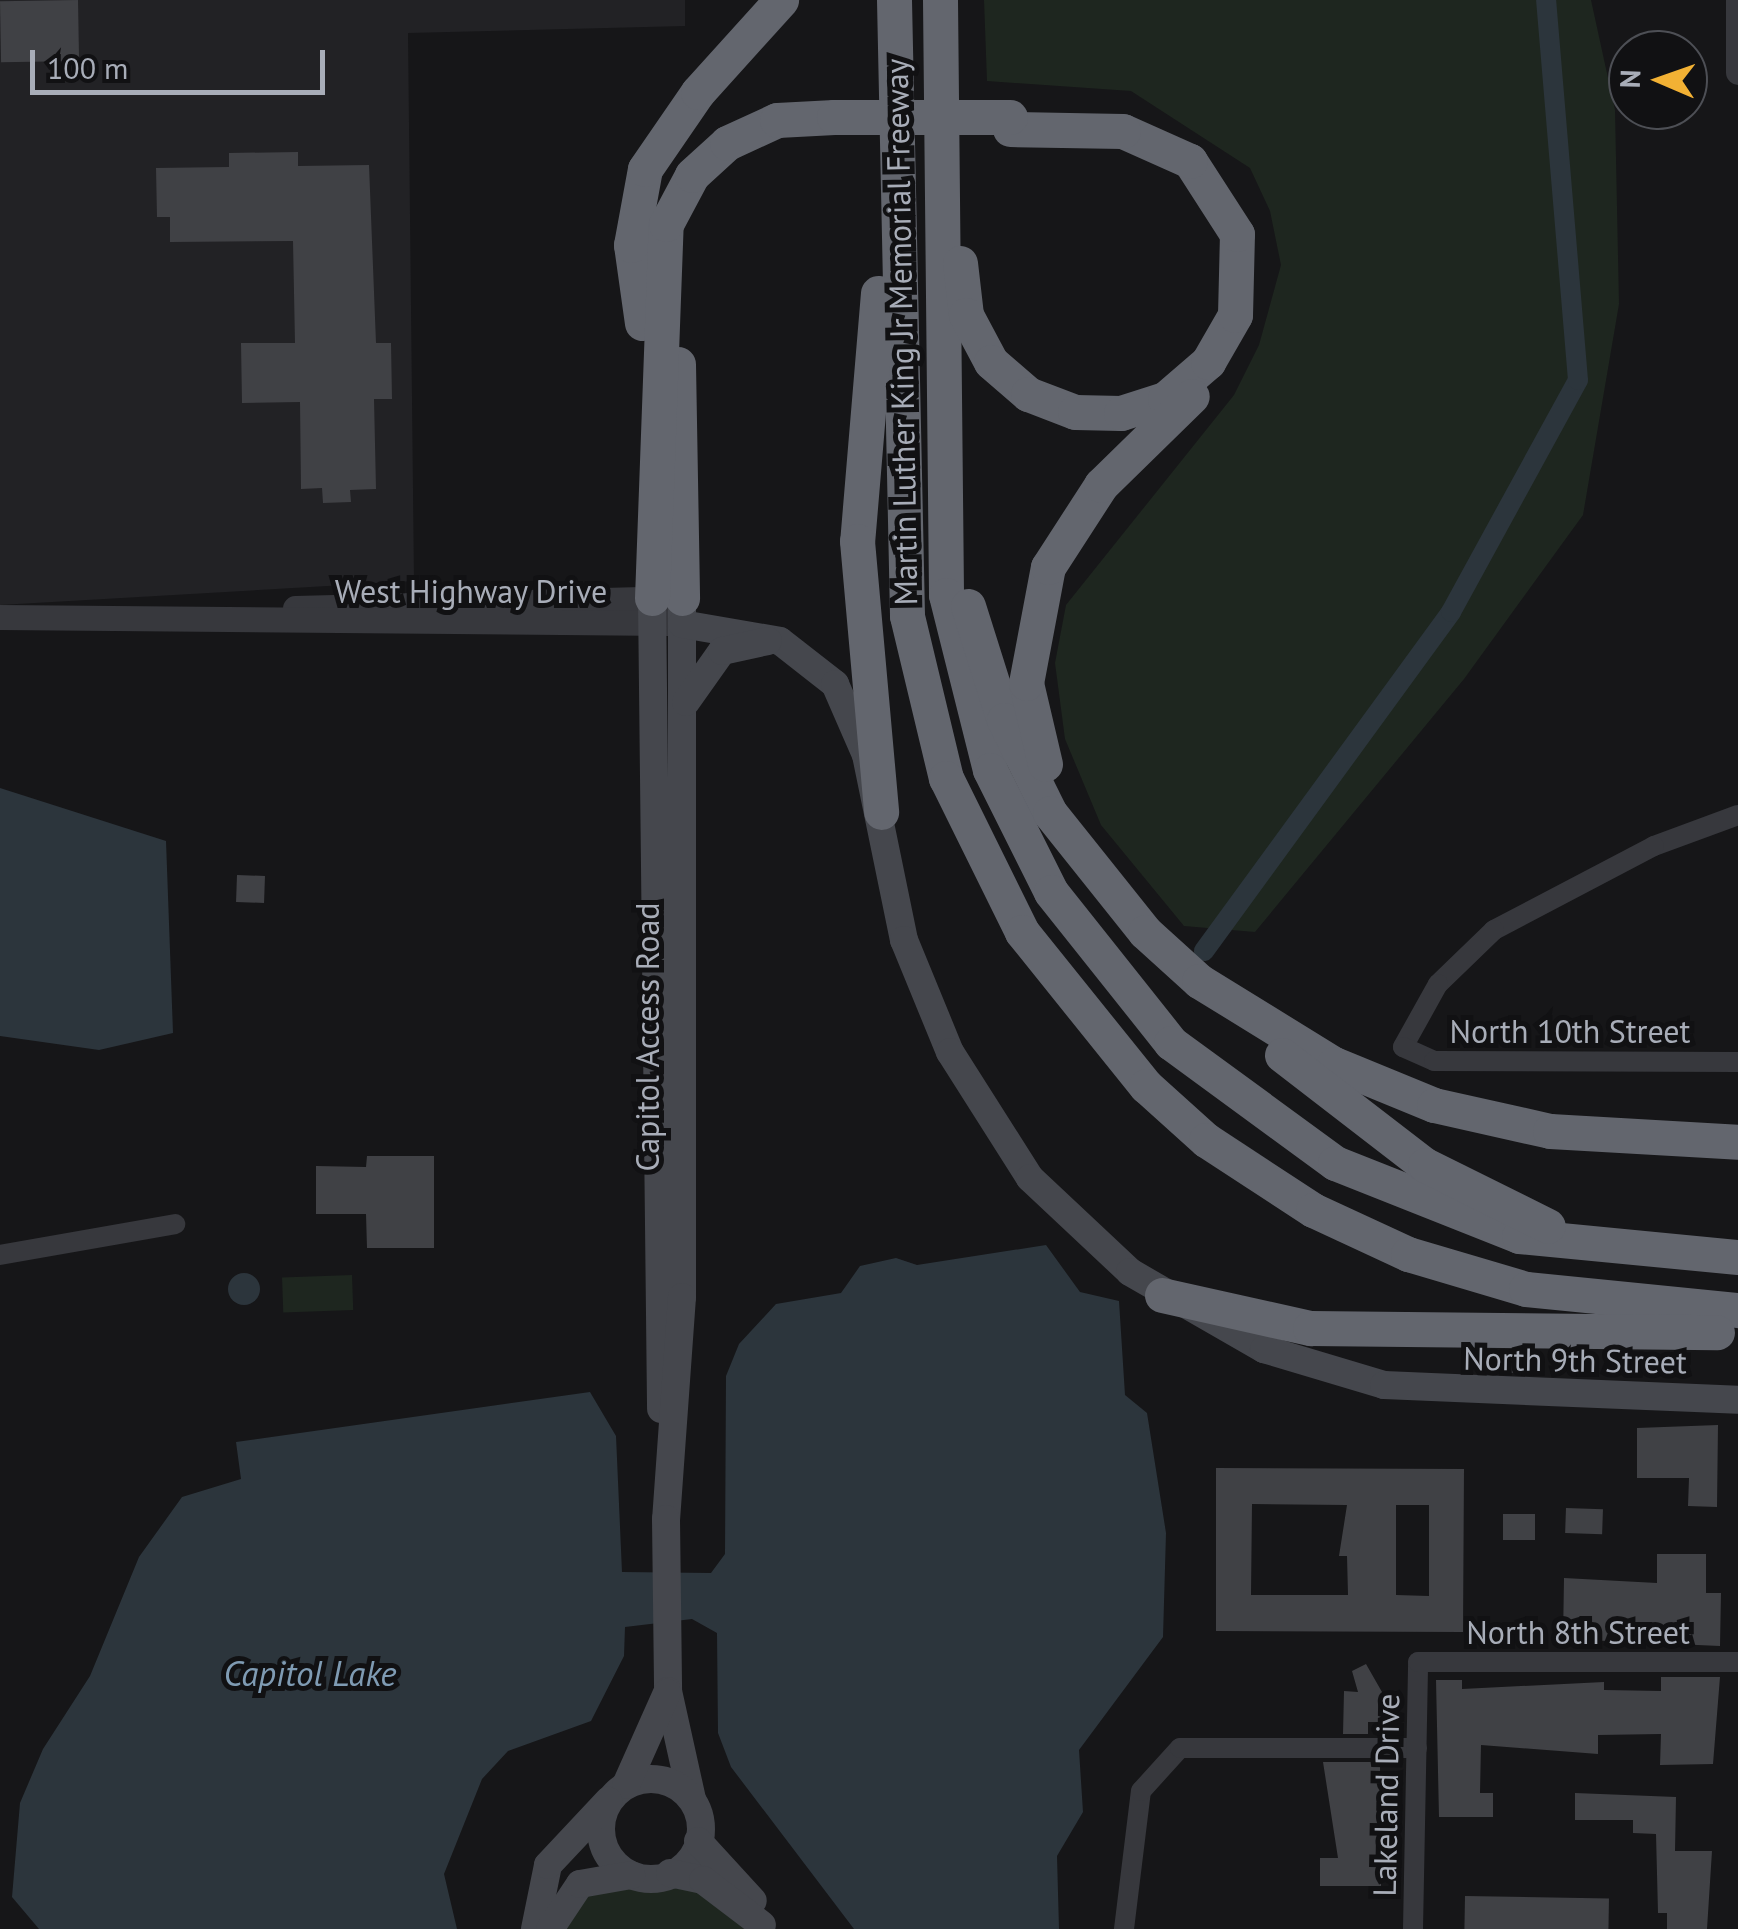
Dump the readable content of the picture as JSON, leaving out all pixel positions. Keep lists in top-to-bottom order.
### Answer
{
  "streets": {
    "highway": ["Martin Luther King Jr Memorial Freeway"],
    "main road": ["Capitol Access Road", "North 9th Street"],
    "street": [
      "West Highway Drive",
      "North 10th Street",
      "North 8th Street",
      "Lakeland Drive"
    ]
  },
  "crossings": [
    ["West Highway Drive", "Capitol Access Road"],
    ["North 8th Street", "Lakeland Drive"]
  ],
  "water": ["Capitol Lake"],
  "scale_bar": "100 m",
  "north": "left"
}
